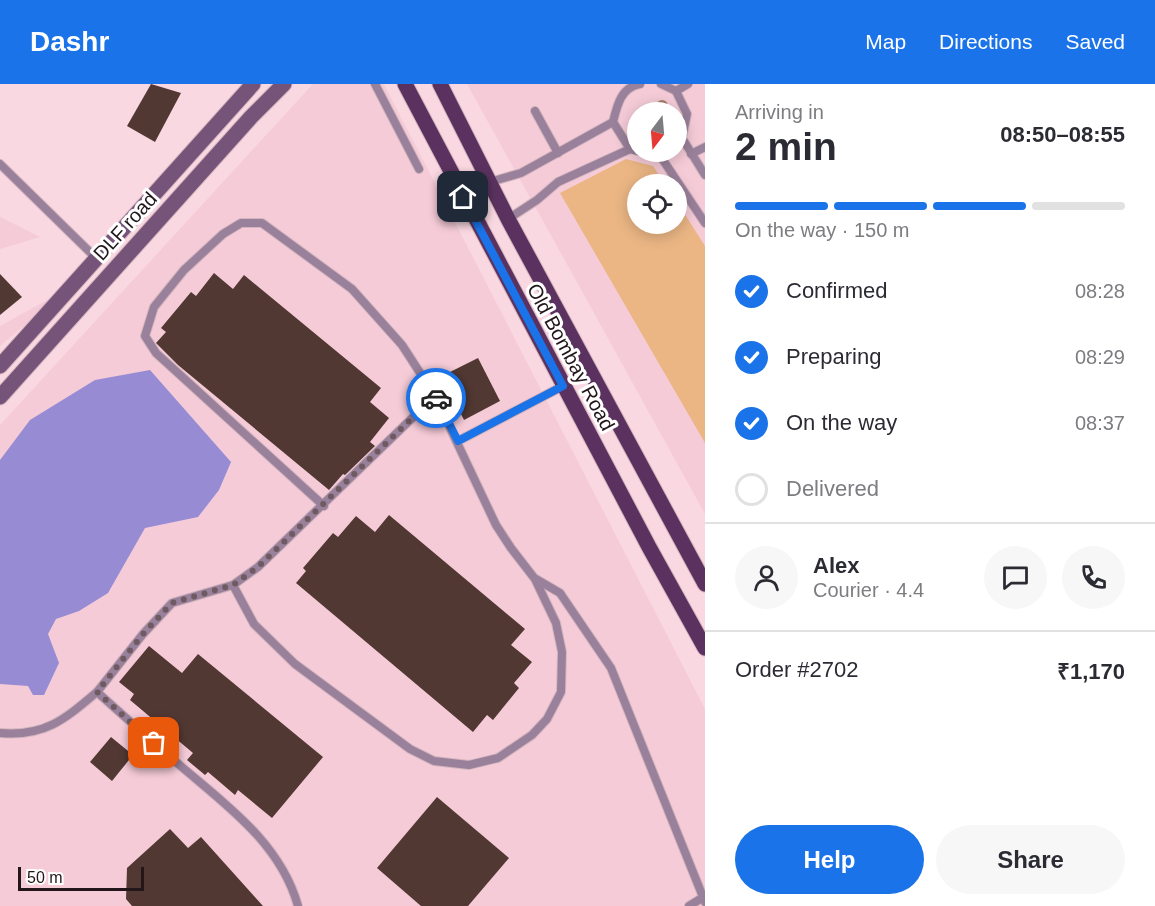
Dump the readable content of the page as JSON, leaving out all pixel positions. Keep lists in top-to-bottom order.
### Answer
{
  "streets": {
    "main road": ["DLF road", "Old Bombay Road"]
  },
  "scale_bar": "50 m",
  "north": "bottom",
  "page": {
    "header": "Dashr",
    "nav": ["Map", "Directions", "Saved"],
    "heading": ["2 min", "Arriving in", "08:50–08:55"],
    "panel": [
      "Alex",
      "Courier · 4.4",
      "Order #2702",
      "₹1,170"
    ],
    "bar": "On the way · 150 m",
    "list": [
      ["Confirmed", "08:28"],
      ["Preparing", "08:29"],
      ["On the way", "08:37"],
      "Delivered"
    ],
    "buttons": ["Help", "Share"],
    "scale": "50 m"
  }
}
